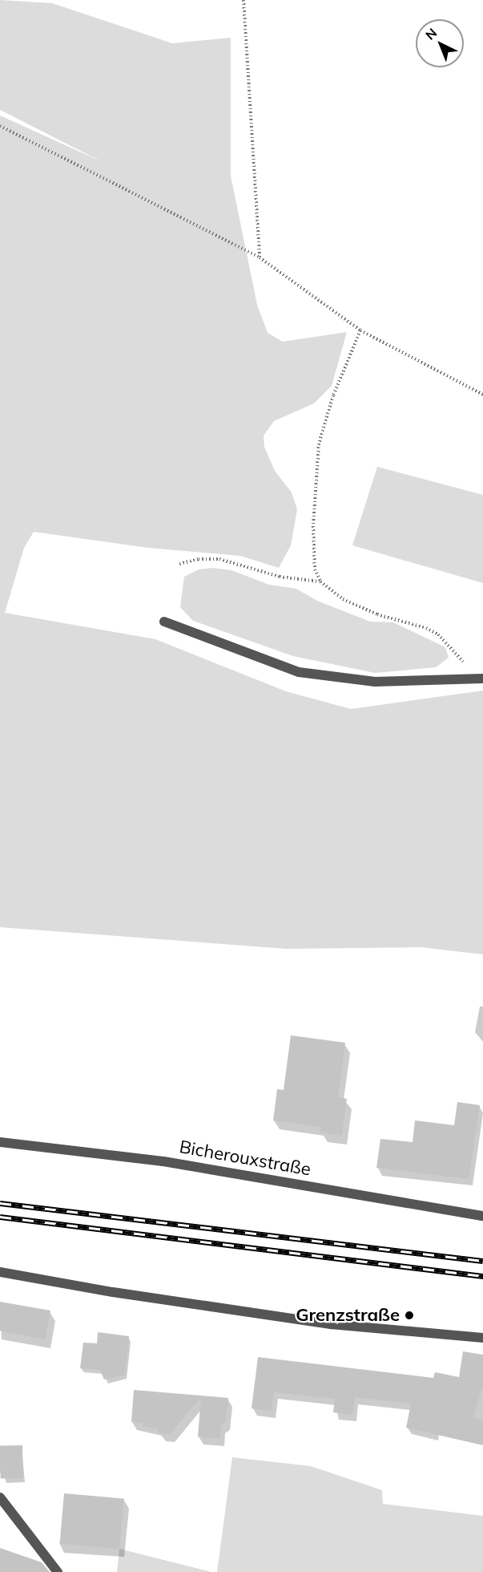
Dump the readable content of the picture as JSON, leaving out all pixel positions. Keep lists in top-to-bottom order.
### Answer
{
  "streets": {
    "street": ["Bicherouxstraße"]
  },
  "places": ["Grenzstraße"],
  "north": "top left"
}
